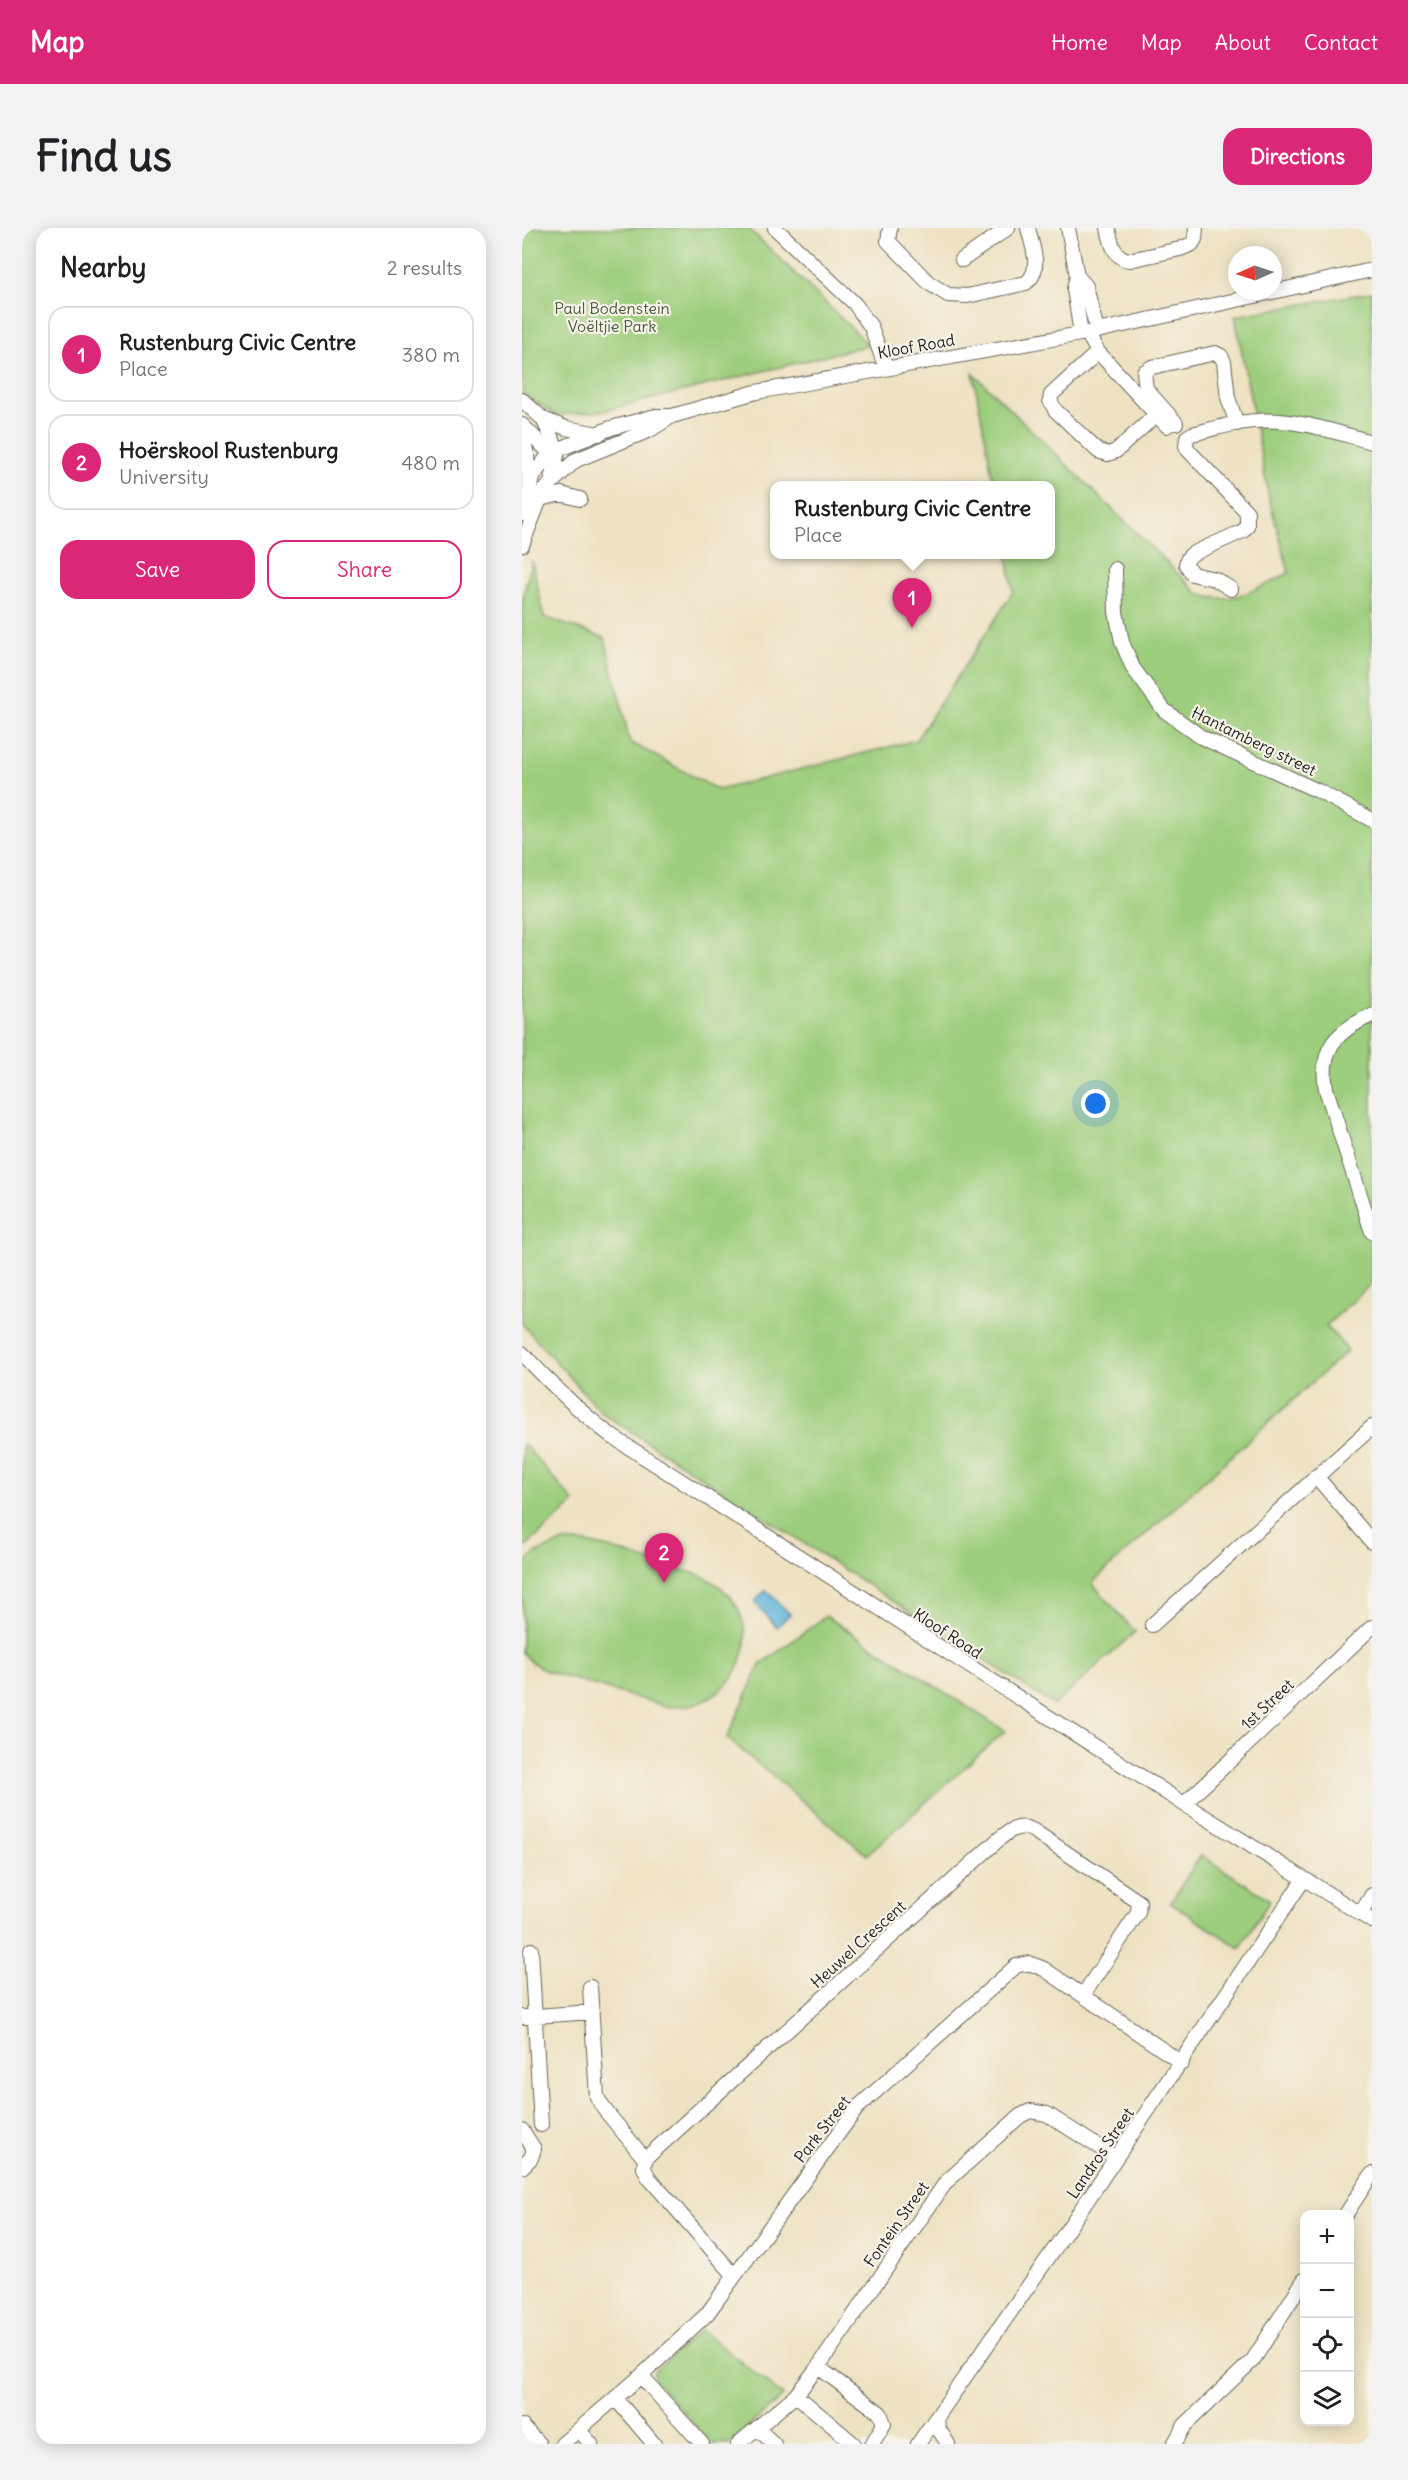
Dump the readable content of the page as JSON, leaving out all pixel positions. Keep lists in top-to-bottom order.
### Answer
{
  "streets": {
    "street": [
      "Kloof Road",
      "Hantamberg street",
      "1st Street",
      "Heuwel Crescent",
      "Park Street",
      "Landros Street",
      "Fontein Street"
    ]
  },
  "crossings": [
    ["Kloof Road", "1st Street"],
    ["Kloof Road", "Landros Street"],
    ["Heuwel Crescent", "Park Street"],
    ["Park Street", "Landros Street"],
    ["Landros Street", "Fontein Street"]
  ],
  "parks": ["Paul Bodenstein Voëltjie Park"],
  "north": "left",
  "page": {
    "header": "Map",
    "nav": [
      "Home",
      "Map",
      "About",
      "Contact"
    ],
    "buttons": [
      "Directions",
      ["Save", "Share"]
    ],
    "title": "Find us",
    "heading": ["Nearby", "2 results"],
    "list": [
      {
        "mark": "1",
        "name": "Rustenburg Civic Centre",
        "note": "Place",
        "value": "380 m"
      },
      {
        "mark": "2",
        "name": "Hoërskool Rustenburg",
        "note": "University",
        "value": "480 m"
      }
    ],
    "popup": ["Rustenburg Civic Centre", "Place"],
    "pins": ["1", "2"],
    "map_buttons": ["+", "−"]
  }
}
